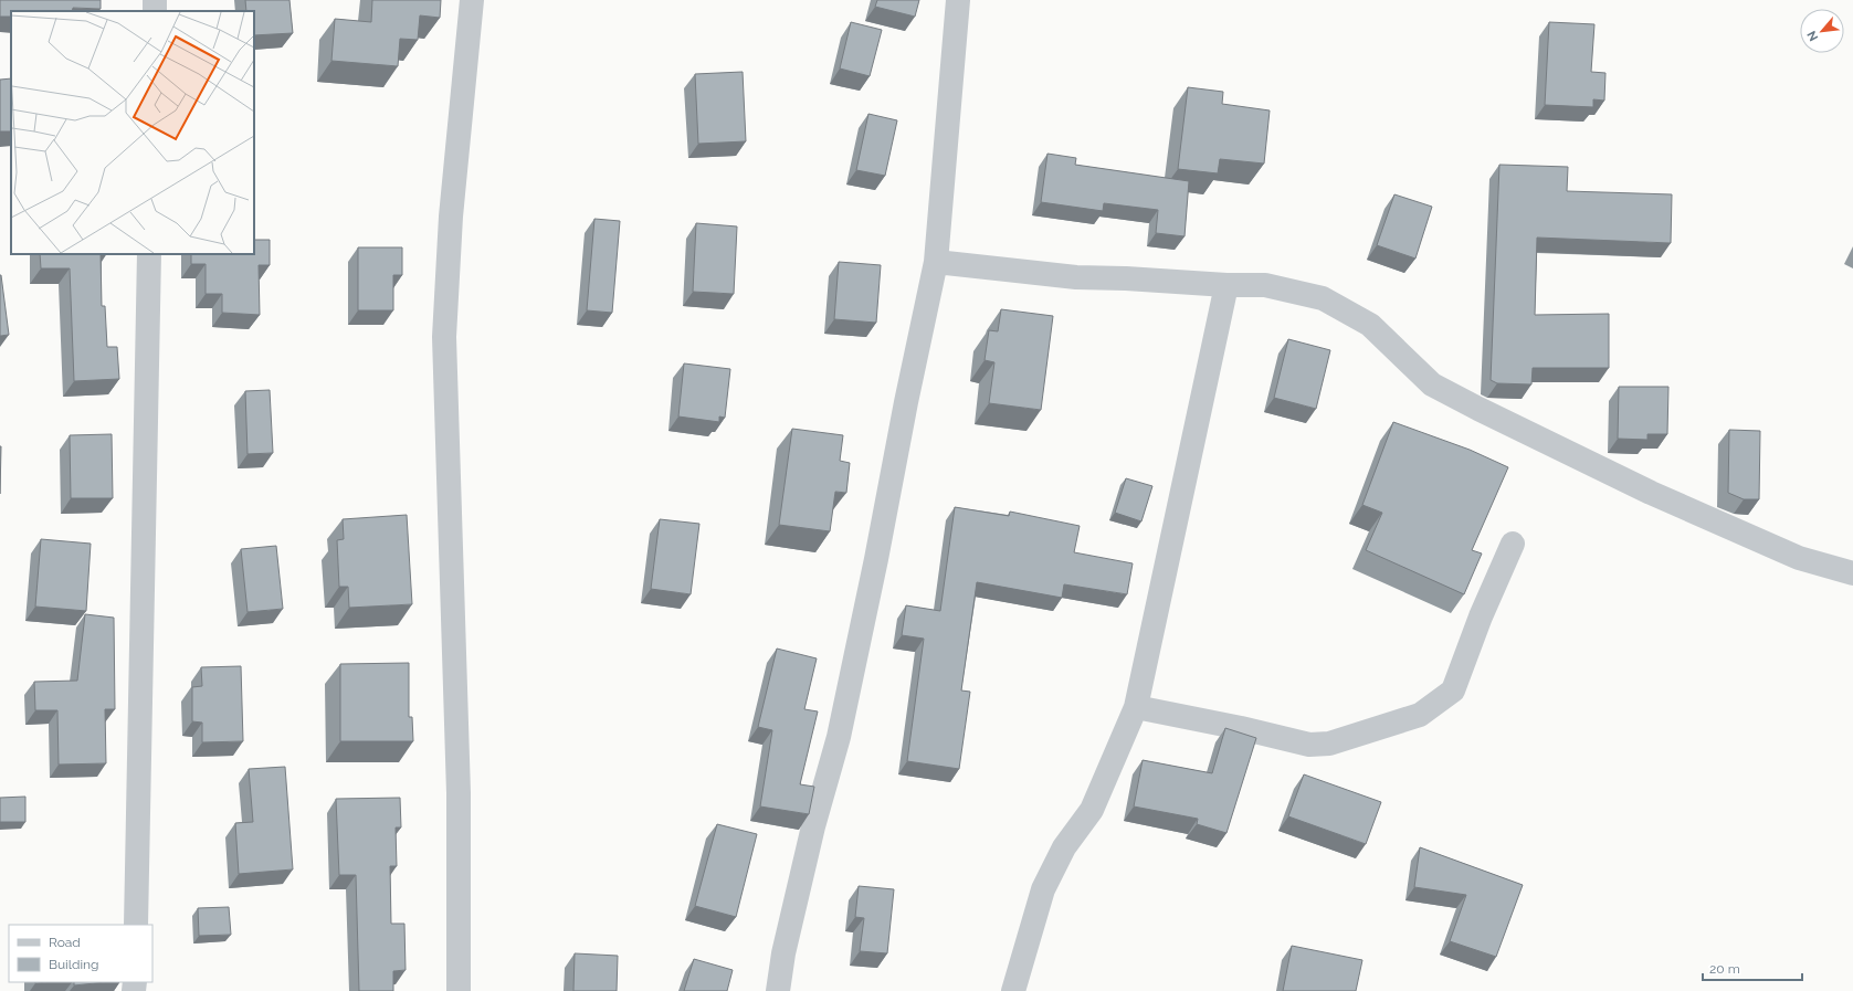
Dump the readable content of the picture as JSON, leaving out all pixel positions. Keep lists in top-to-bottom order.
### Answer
{
  "legend": ["Road", "Building"],
  "scale_bar": "20 m",
  "north": "bottom left"
}
